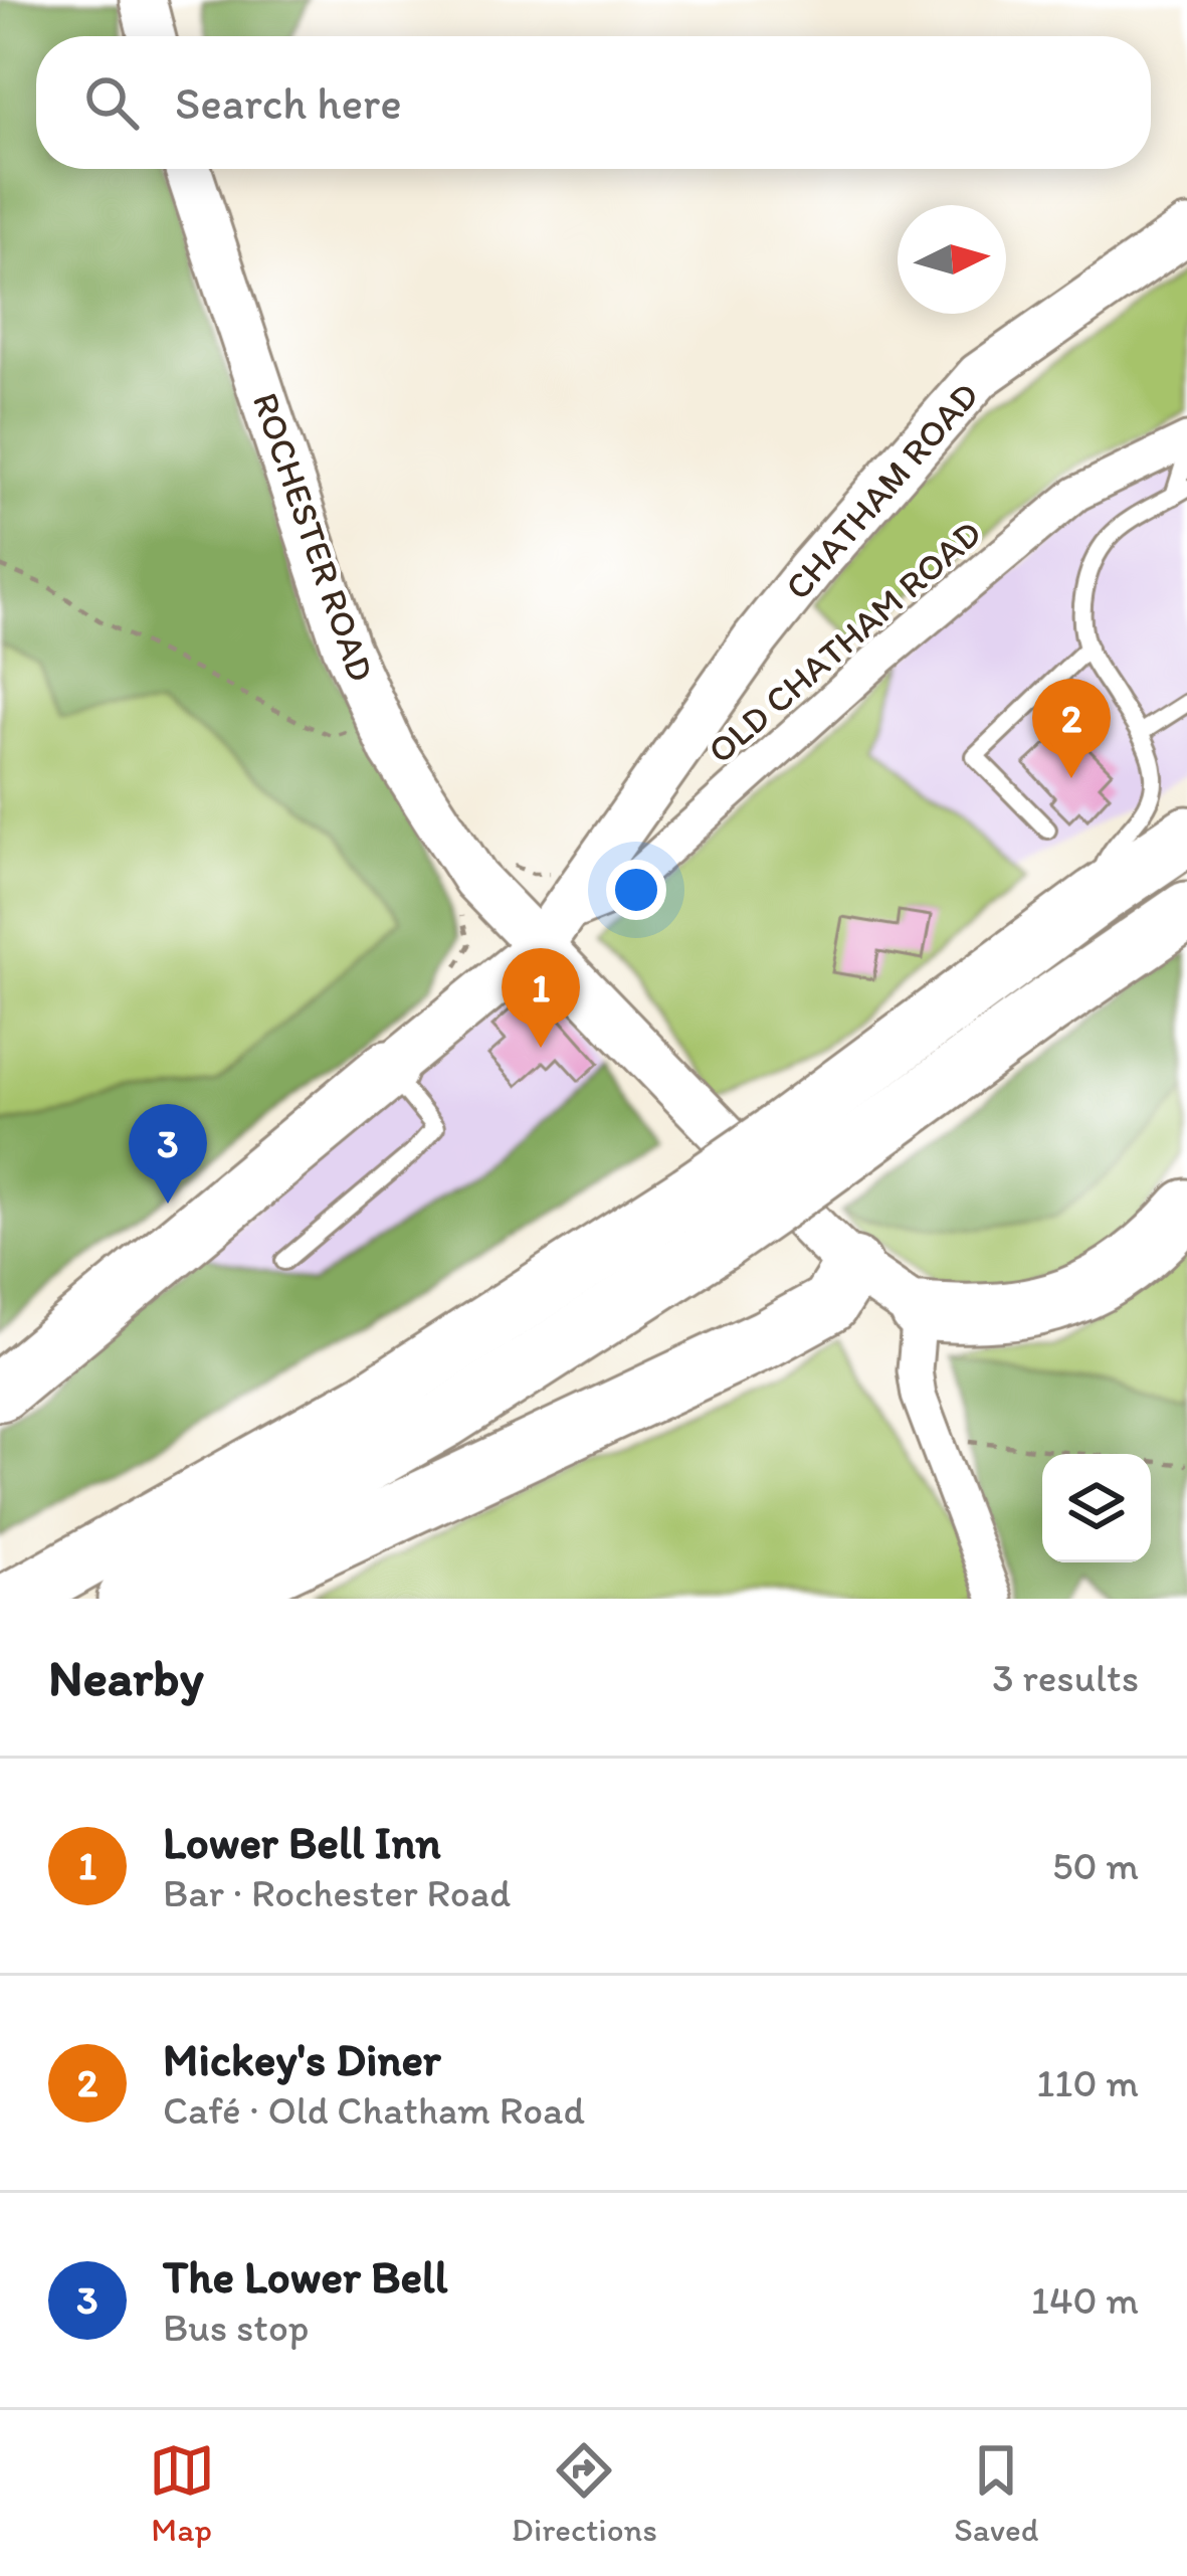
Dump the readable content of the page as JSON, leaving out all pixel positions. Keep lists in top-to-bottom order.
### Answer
{
  "streets": {
    "street": ["CHATHAM ROAD", "ROCHESTER ROAD", "OLD CHATHAM ROAD"]
  },
  "crossings": [
    ["CHATHAM ROAD", "ROCHESTER ROAD"],
    ["CHATHAM ROAD", "OLD CHATHAM ROAD"],
    ["ROCHESTER ROAD", "OLD CHATHAM ROAD"]
  ],
  "north": "right",
  "page": {
    "search": "Search here",
    "pins": ["2", "1", "3"],
    "heading": ["Nearby", "3 results"],
    "list": [
      {
        "mark": "1",
        "name": "Lower Bell Inn",
        "note": "Bar · Rochester Road",
        "value": "50 m"
      },
      {
        "mark": "2",
        "name": "Mickey's Diner",
        "note": "Café · Old Chatham Road",
        "value": "110 m"
      },
      {
        "mark": "3",
        "name": "The Lower Bell",
        "note": "Bus stop",
        "value": "140 m"
      }
    ],
    "nav": ["Map", "Directions", "Saved"]
  }
}
